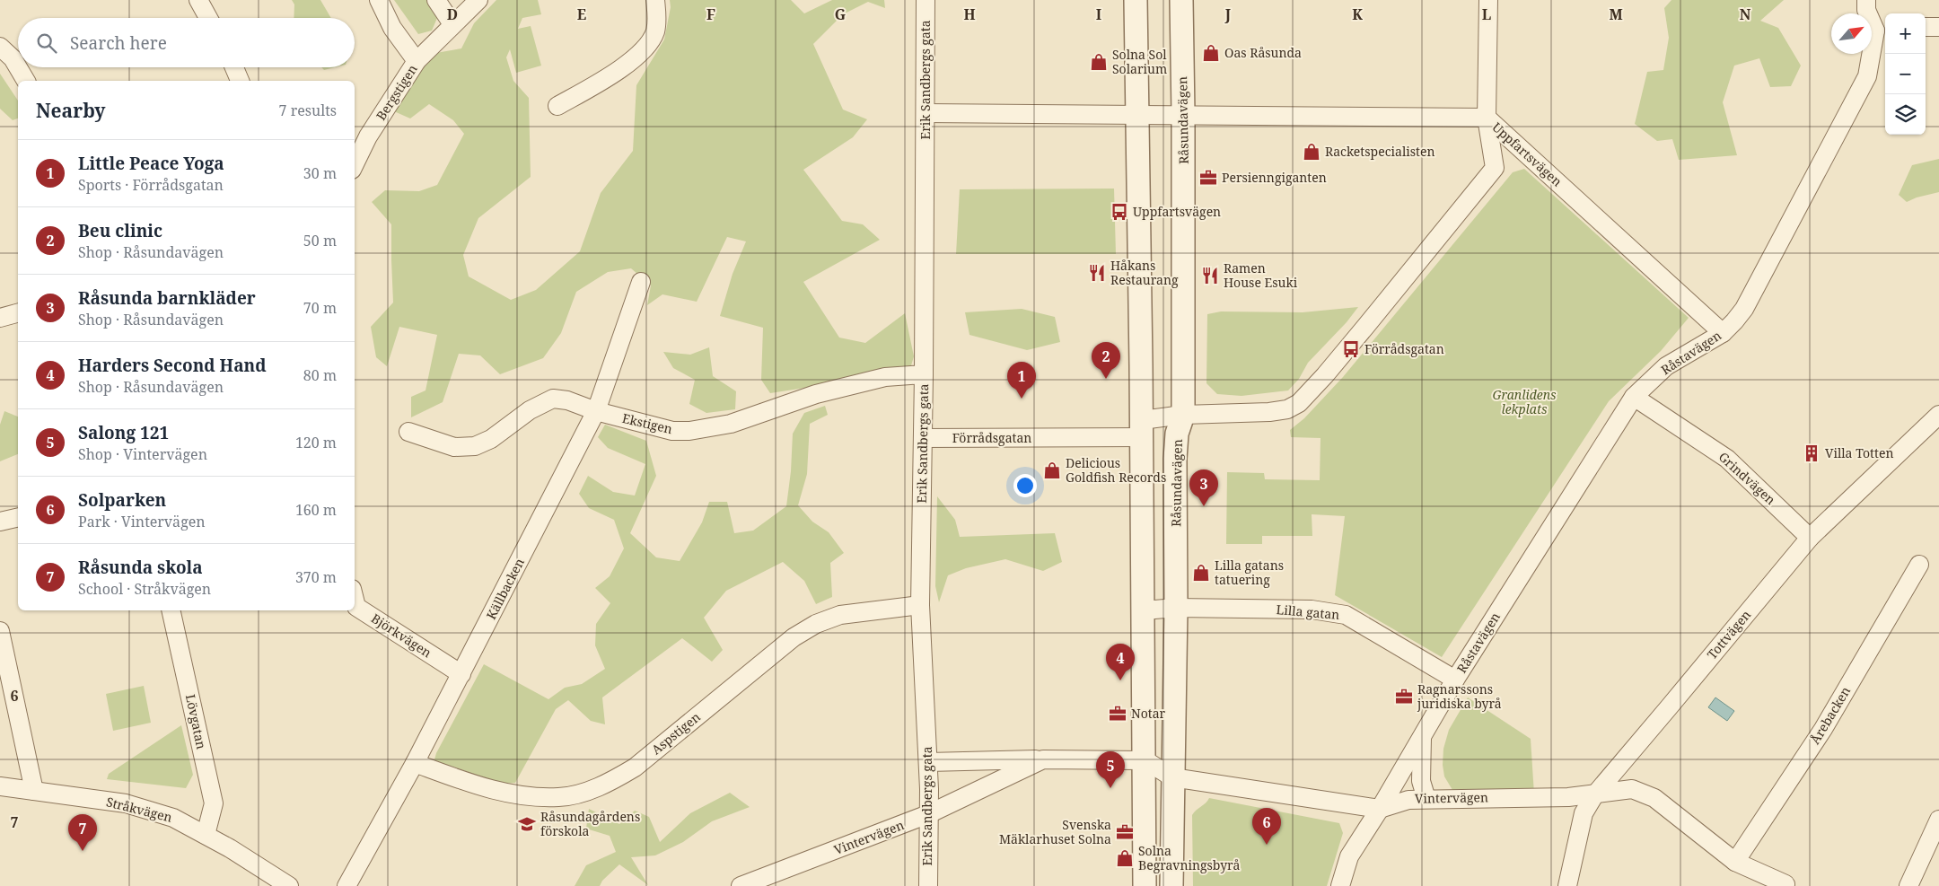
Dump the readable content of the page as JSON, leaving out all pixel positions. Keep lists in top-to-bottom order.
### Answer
{
  "streets": {
    "street": [
      "Erik Sandbergs gata",
      "Bergstigen",
      "Råsundavägen",
      "Uppfartsvägen",
      "Råstavägen",
      "Ekstigen",
      "Förrådsgatan",
      "Grindvägen",
      "Källbacken",
      "Lilla gatan",
      "Tottvägen",
      "Björkvägen",
      "Årebacken",
      "Lövgatan",
      "Aspstigen",
      "Vintervägen",
      "Stråkvägen"
    ]
  },
  "crossings": [
    ["Erik Sandbergs gata", "Uppfartsvägen"],
    ["Erik Sandbergs gata", "Ekstigen"],
    ["Erik Sandbergs gata", "Förrådsgatan"],
    ["Erik Sandbergs gata", "Aspstigen"],
    ["Erik Sandbergs gata", "Vintervägen"],
    ["Råsundavägen", "Uppfartsvägen"],
    ["Råsundavägen", "Förrådsgatan"],
    ["Råsundavägen", "Lilla gatan"],
    ["Råsundavägen", "Vintervägen"],
    ["Uppfartsvägen", "Råstavägen"],
    ["Uppfartsvägen", "Förrådsgatan"],
    ["Råstavägen", "Grindvägen"],
    ["Råstavägen", "Lilla gatan"],
    ["Råstavägen", "Vintervägen"],
    ["Ekstigen", "Källbacken"],
    ["Grindvägen", "Tottvägen"],
    ["Källbacken", "Björkvägen"],
    ["Källbacken", "Aspstigen"],
    ["Tottvägen", "Vintervägen"],
    ["Årebacken", "Vintervägen"],
    ["Lövgatan", "Stråkvägen"]
  ],
  "parks": ["Granlidens lekplats"],
  "places": {
    "shop": [
      "Oas Råsunda",
      "Solna Sol Solarium",
      "Racketspecialisten",
      "Delicious Goldfish Records",
      "Lilla gatans tatuering",
      "Solna Begravningsbyrå"
    ],
    "office": [
      "Persienngiganten",
      "Ragnarssons juridiska byrå",
      "Notar",
      "Svenska Mäklarhuset Solna"
    ],
    "bus stop": ["Uppfartsvägen", "Förrådsgatan"],
    "restaurant": ["Håkans Restaurang", "Ramen House Esuki"],
    "building": ["Villa Totten"],
    "school or university": ["Råsundagårdens förskola"]
  },
  "north": "top right",
  "page": {
    "map_buttons": ["+", "−"],
    "search": "Search here",
    "heading": ["Nearby", "7 results"],
    "list": [
      {
        "mark": "1",
        "name": "Little Peace Yoga",
        "note": "Sports · Förrådsgatan",
        "value": "30 m"
      },
      {
        "mark": "2",
        "name": "Beu clinic",
        "note": "Shop · Råsundavägen",
        "value": "50 m"
      },
      {
        "mark": "3",
        "name": "Råsunda barnkläder",
        "note": "Shop · Råsundavägen",
        "value": "70 m"
      },
      {
        "mark": "4",
        "name": "Harders Second Hand",
        "note": "Shop · Råsundavägen",
        "value": "80 m"
      },
      {
        "mark": "5",
        "name": "Salong 121",
        "note": "Shop · Vintervägen",
        "value": "120 m"
      },
      {
        "mark": "6",
        "name": "Solparken",
        "note": "Park · Vintervägen",
        "value": "160 m"
      },
      {
        "mark": "7",
        "name": "Råsunda skola",
        "note": "School · Stråkvägen",
        "value": "370 m"
      }
    ],
    "pins": [
      "2",
      "1",
      "3",
      "4",
      "5",
      "6",
      "7"
    ]
  },
  "grid": {
    "columns": [
      "D",
      "E",
      "F",
      "G",
      "H",
      "I",
      "J",
      "K",
      "L",
      "M",
      "N"
    ],
    "rows": ["6", "7"]
  }
}
